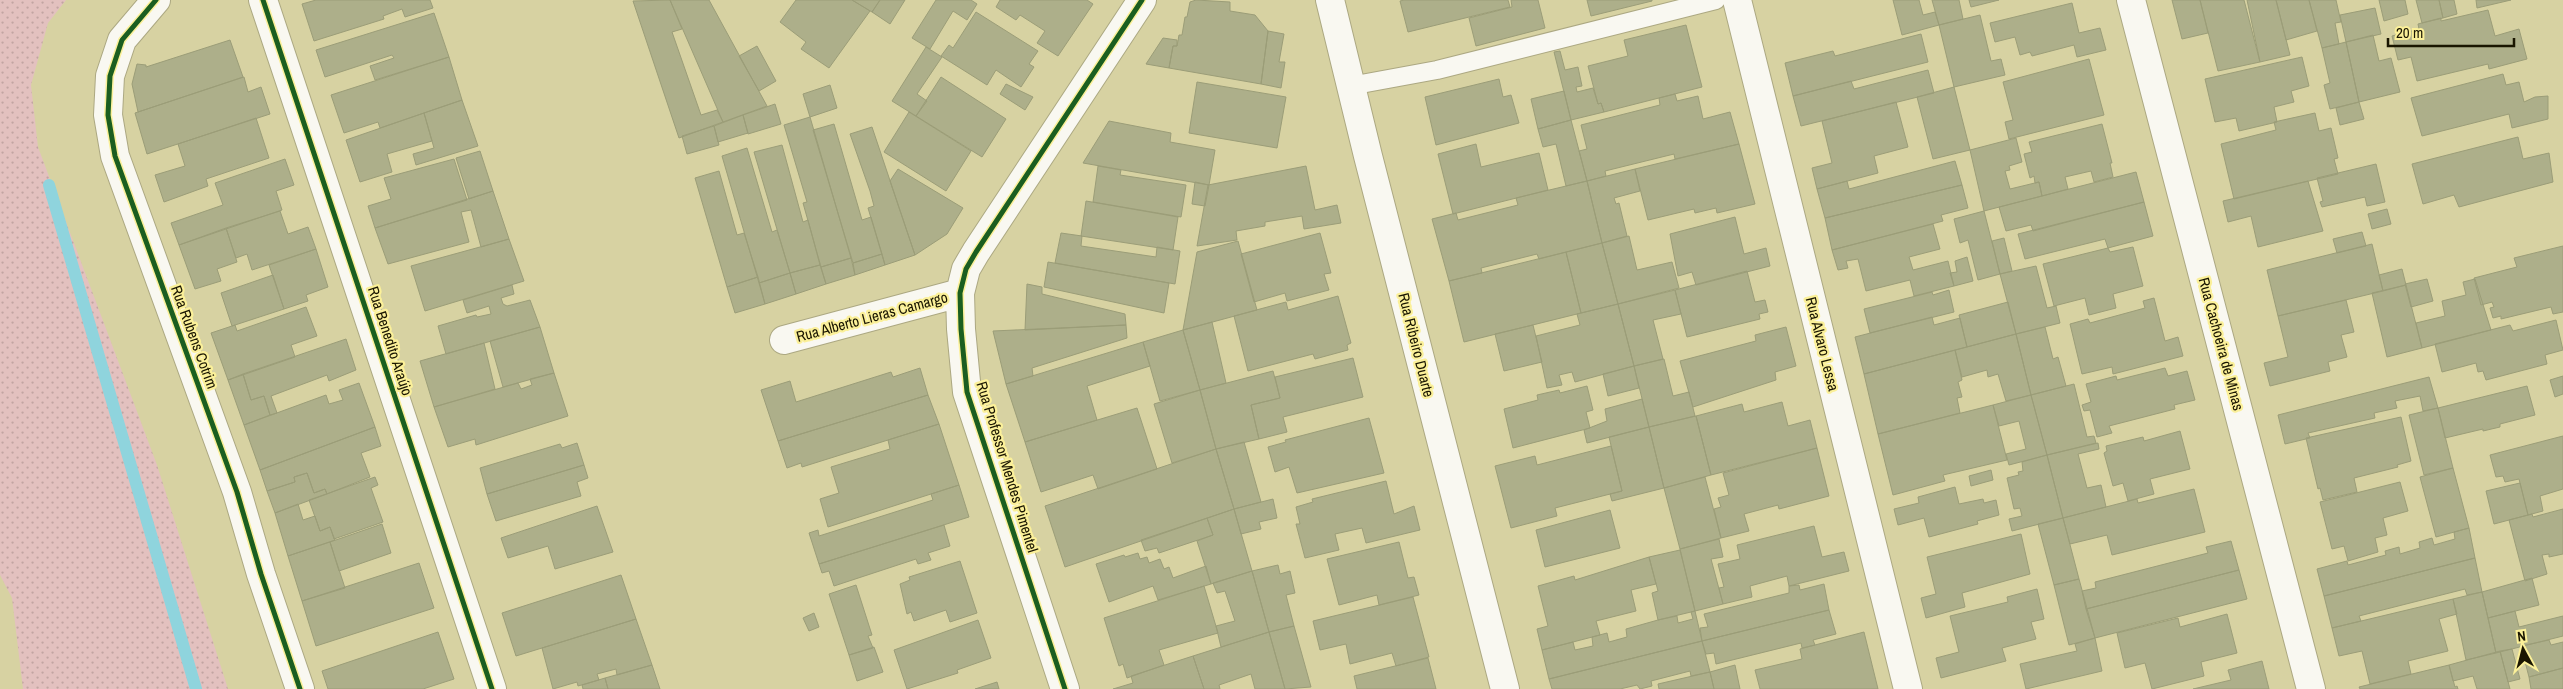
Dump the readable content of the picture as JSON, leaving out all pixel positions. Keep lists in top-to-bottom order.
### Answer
{
  "streets": {
    "street": [
      "Rua Alberto Lieras Camargo",
      "Rua Rubens Cotrim",
      "Rua Benedito Araújo",
      "Rua Alvaro Lessa",
      "Rua Cachoeira de Minas",
      "Rua Ribeiro Duarte",
      "Rua Professor Mendes Pimentel"
    ]
  },
  "crossings": [
    ["Rua Alberto Lieras Camargo", "Rua Professor Mendes Pimentel"]
  ],
  "scale_bar": "20 m",
  "north": "top"
}
